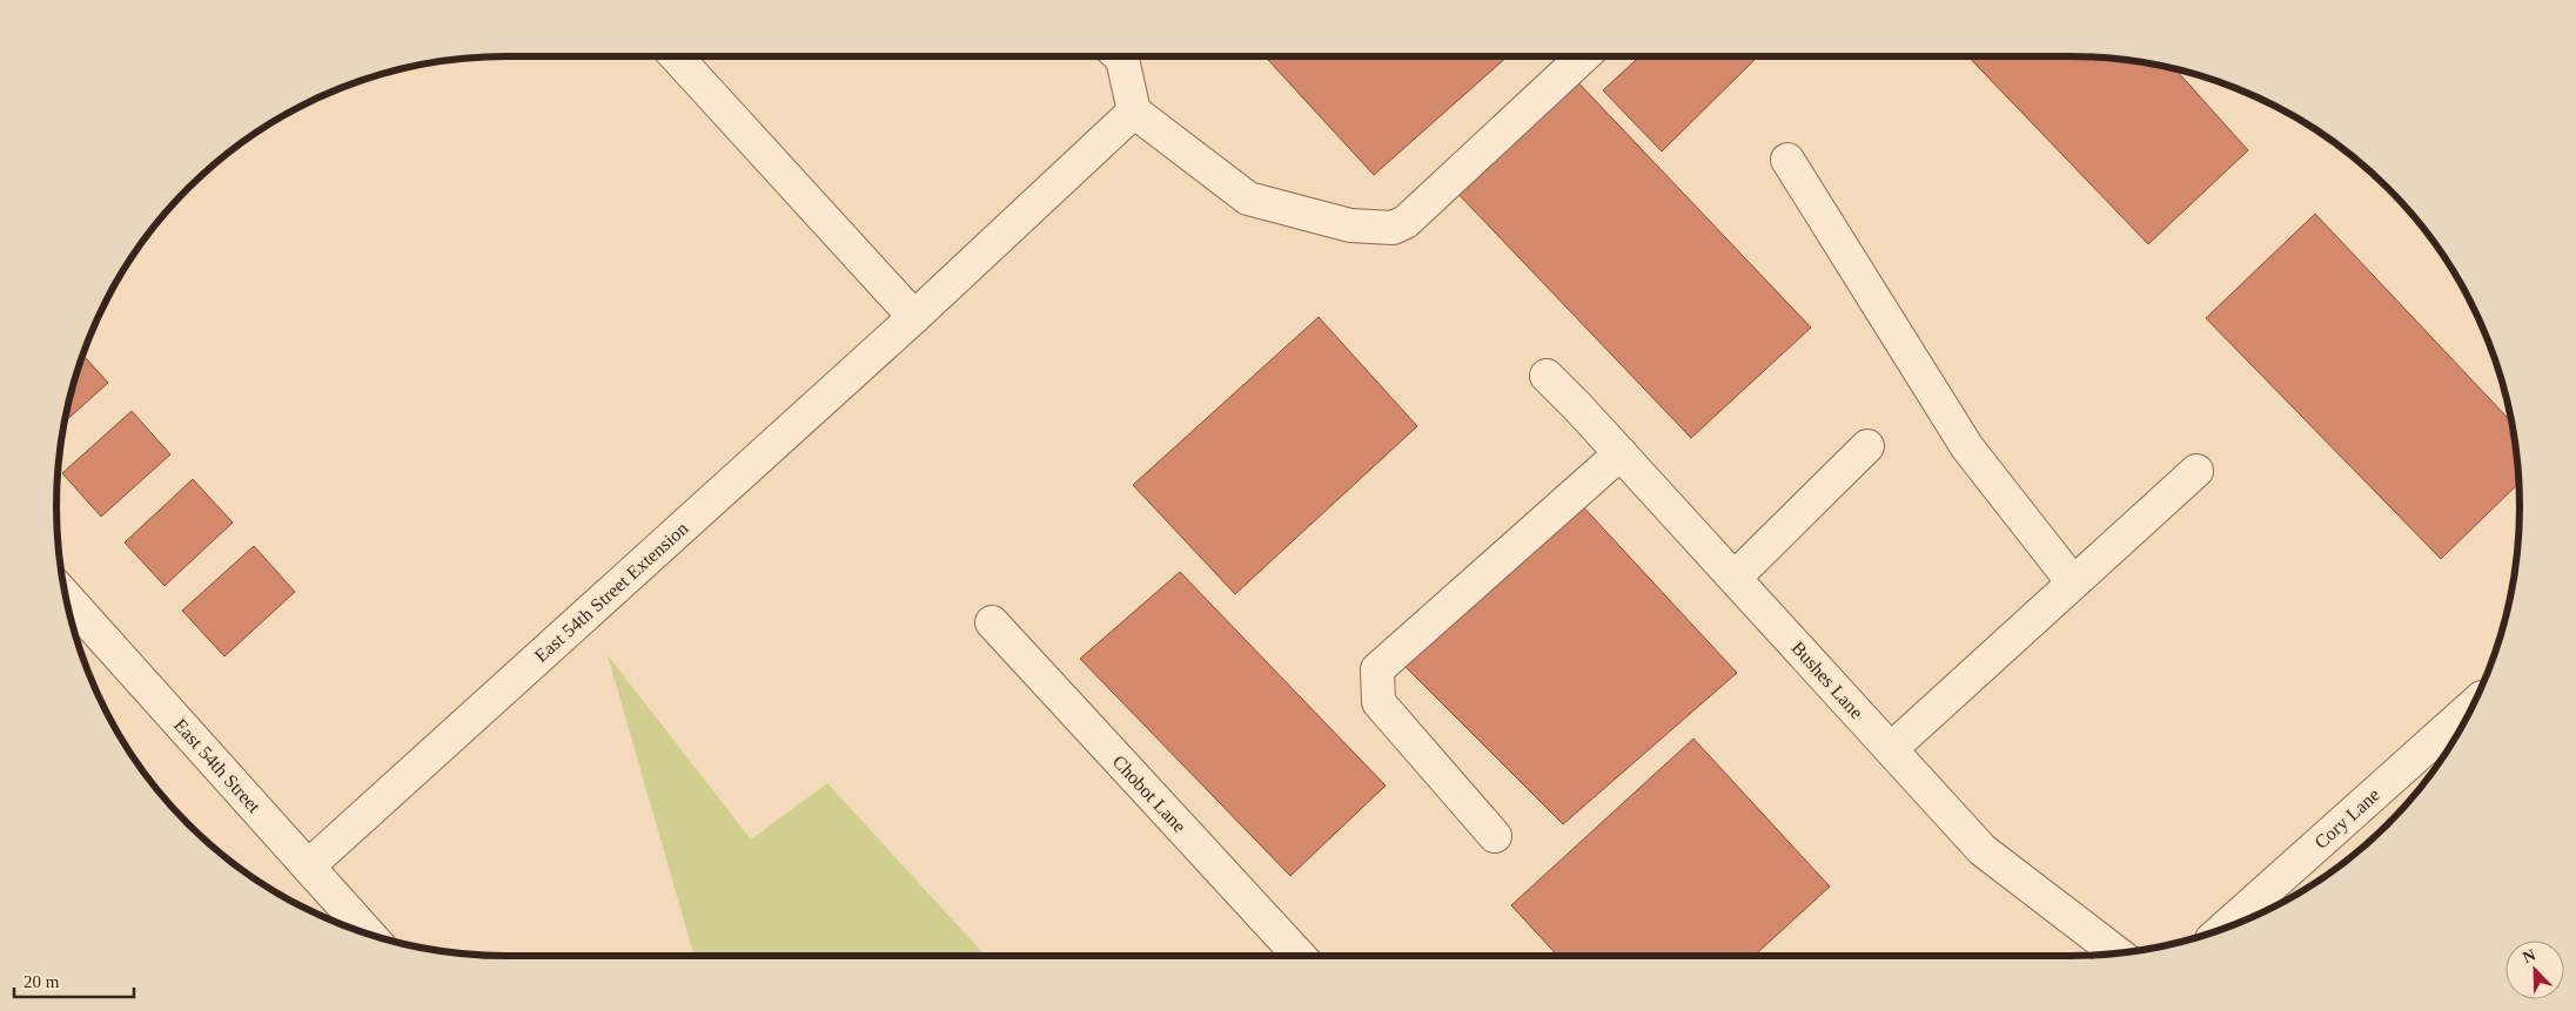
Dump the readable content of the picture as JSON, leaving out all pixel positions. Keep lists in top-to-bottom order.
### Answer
{
  "streets": {
    "street": [
      "East 54th Street Extension",
      "Bushes Lane",
      "East 54th Street",
      "Chobot Lane",
      "Cory Lane"
    ]
  },
  "crossings": [
    ["East 54th Street Extension", "East 54th Street"]
  ],
  "scale_bar": "20 m",
  "north": "top left"
}
